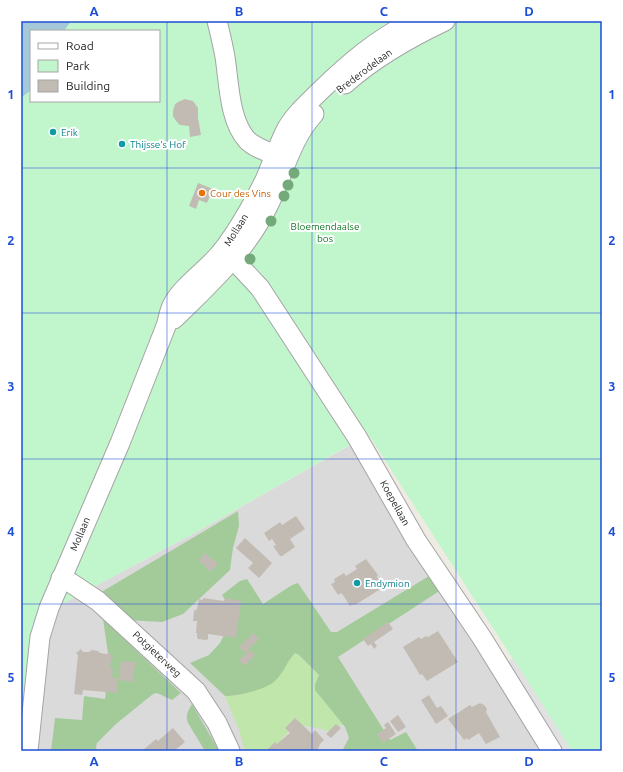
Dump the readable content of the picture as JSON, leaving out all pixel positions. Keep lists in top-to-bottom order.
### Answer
{
  "streets": {
    "street": [
      "Brederodelaan",
      "Mollaan",
      "Koepellaan",
      "Potgieterweg"
    ]
  },
  "crossings": [
    ["Brederodelaan", "Mollaan"],
    ["Mollaan", "Koepellaan"],
    ["Mollaan", "Potgieterweg"]
  ],
  "parks": ["Bloemendaalse bos"],
  "places": [
    "Erik",
    "Thijsse's Hof",
    "Cour des Vins",
    "Endymion"
  ],
  "legend": ["Road", "Park", "Building"],
  "grid": {
    "columns": [
      "A",
      "B",
      "C",
      "D"
    ],
    "rows": [
      "1",
      "2",
      "3",
      "4",
      "5"
    ]
  }
}
